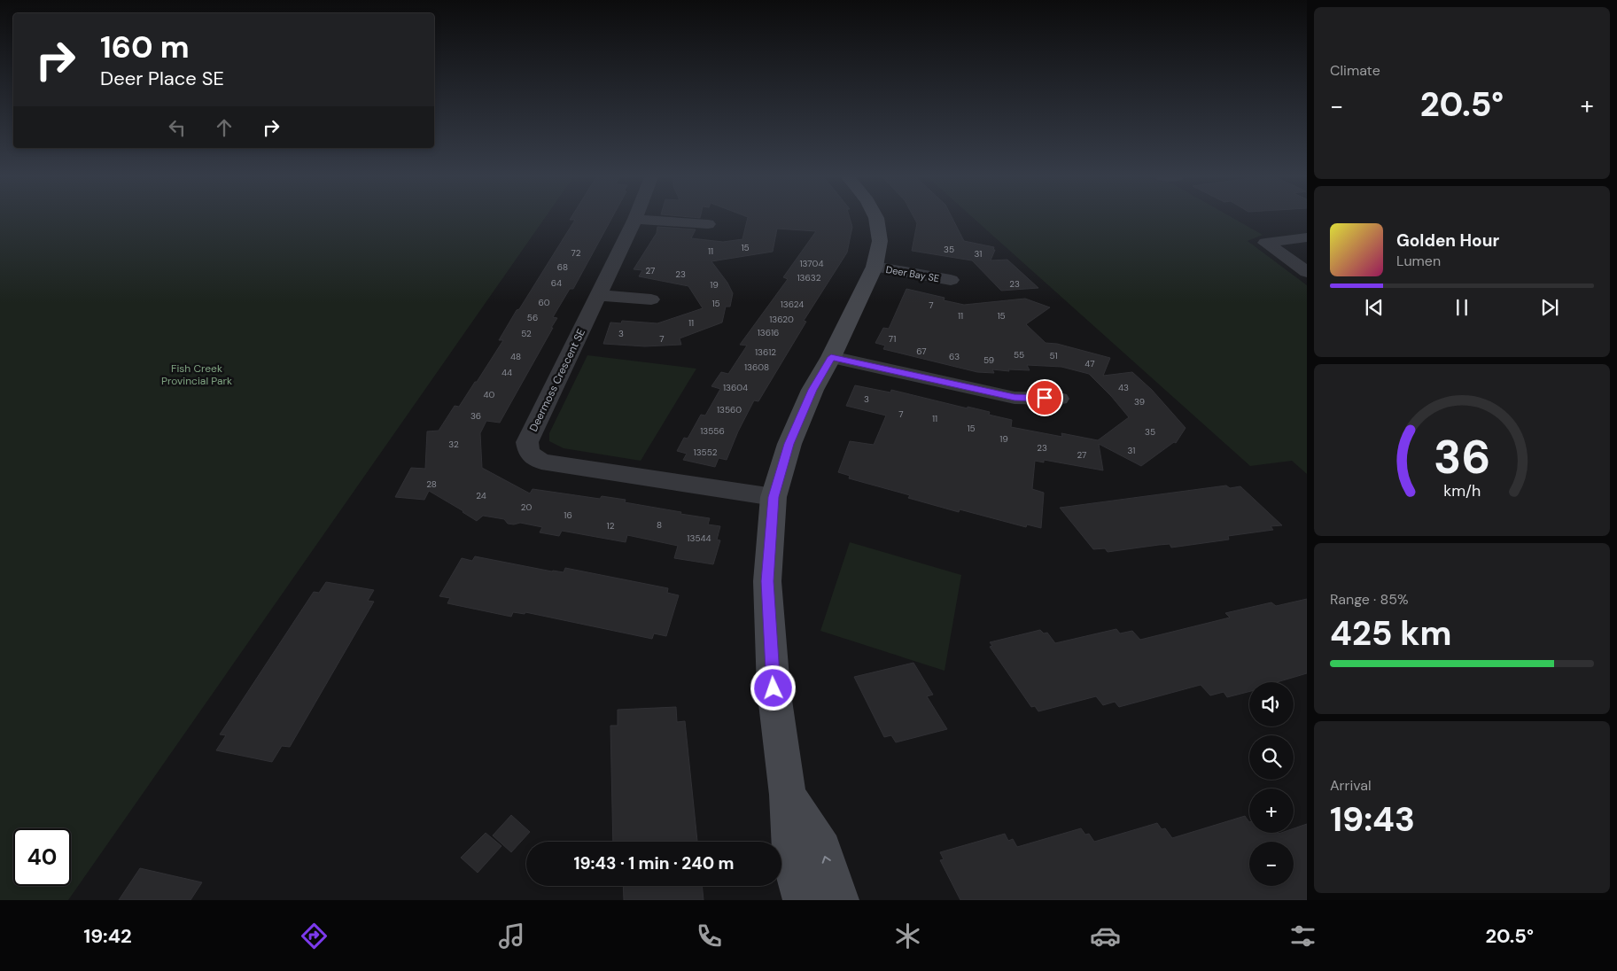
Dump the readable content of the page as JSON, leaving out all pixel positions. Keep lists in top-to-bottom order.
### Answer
{
  "streets": {
    "street": ["Deer Bay SE", "Deermoss Crescent SE"]
  },
  "parks": ["Fish Creek Provincial Park"],
  "house_numbers": [
    "15",
    "35",
    "11",
    "72",
    "31",
    "13704",
    "68",
    "27",
    "23",
    "13632",
    "64",
    "23",
    "19",
    "60",
    "15",
    "13624",
    "7",
    "11",
    "15",
    "56",
    "13620",
    "11",
    "13616",
    "52",
    "3",
    "7",
    "71",
    "67",
    "13612",
    "55",
    "51",
    "48",
    "63",
    "59",
    "47",
    "13608",
    "44",
    "13604",
    "43",
    "40",
    "3",
    "39",
    "13560",
    "7",
    "36",
    "11",
    "15",
    "13556",
    "35",
    "19",
    "32",
    "23",
    "31",
    "13552",
    "27",
    "28",
    "24",
    "20",
    "16",
    "8",
    "12",
    "13544"
  ],
  "page": {
    "tile": [
      "Climate",
      ["Range · 85%", "425 km"],
      ["Arrival", "19:43"]
    ],
    "turn": ["160 m", "Deer Place SE"],
    "heat": ["−", "20.5°", "+"],
    "song": ["Golden Hour", "Lumen"],
    "map_buttons": ["+", "−"],
    "limit": "40",
    "trip": "19:43 · 1 min · 240 m",
    "tabs": ["19:42", "20.5°"],
    "gauge": ["36", "km/h"]
  }
}
